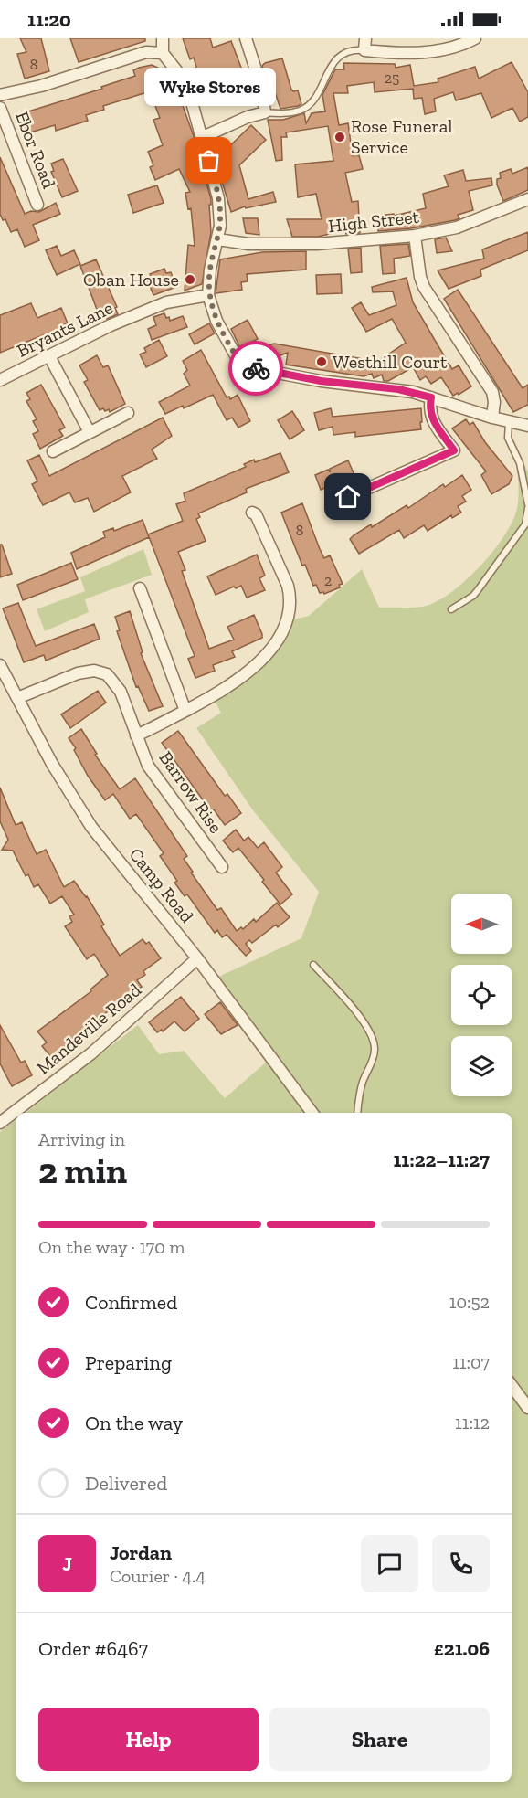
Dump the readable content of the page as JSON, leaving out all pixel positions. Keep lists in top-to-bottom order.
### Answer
{
  "streets": {
    "street": [
      "Ebor Road",
      "High Street",
      "Bryants Lane",
      "Barrow Rise",
      "Camp Road",
      "Mandeville Road"
    ]
  },
  "crossings": [
    ["Barrow Rise", "Camp Road"],
    ["Camp Road", "Mandeville Road"]
  ],
  "places": [
    "Rose Funeral Service",
    "Wyke Stores",
    "Oban House",
    "Westhill Court"
  ],
  "house_numbers": [
    "8",
    "25",
    "8",
    "2"
  ],
  "north": "left",
  "page": {
    "status": "11:20",
    "bubble": "Wyke Stores",
    "heading": ["2 min", "Arriving in", "11:22–11:27"],
    "panel": [
      "Jordan",
      "Courier · 4.4",
      "Order #6467",
      "£21.06"
    ],
    "bar": "On the way · 170 m",
    "list": [
      ["Confirmed", "10:52"],
      ["Preparing", "11:07"],
      ["On the way", "11:12"],
      "Delivered"
    ],
    "round": "J",
    "buttons": ["Help", "Share"]
  }
}
